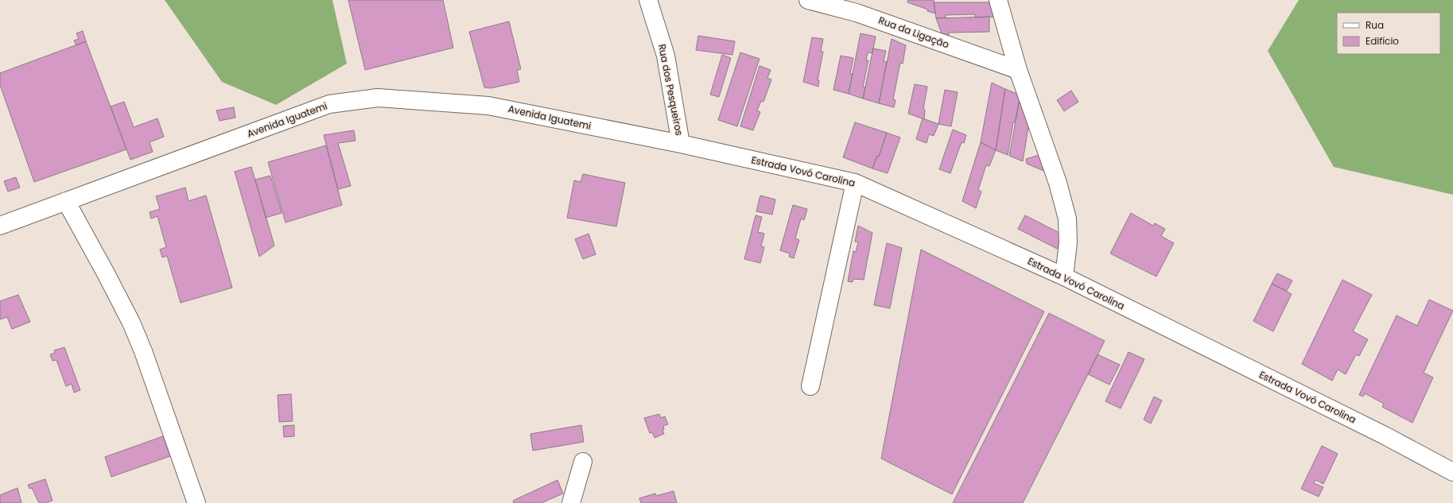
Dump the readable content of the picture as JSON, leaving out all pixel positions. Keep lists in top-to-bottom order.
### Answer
{
  "streets": {
    "street": [
      "Rua da Ligação",
      "Rua dos Pesqueiros",
      "Avenida Iguatemi",
      "Estrada Vovó Carolina"
    ]
  },
  "crossings": [
    ["Rua dos Pesqueiros", "Avenida Iguatemi"],
    ["Rua dos Pesqueiros", "Estrada Vovó Carolina"],
    ["Avenida Iguatemi", "Estrada Vovó Carolina"]
  ],
  "legend": ["Rua", "Edifício"]
}
